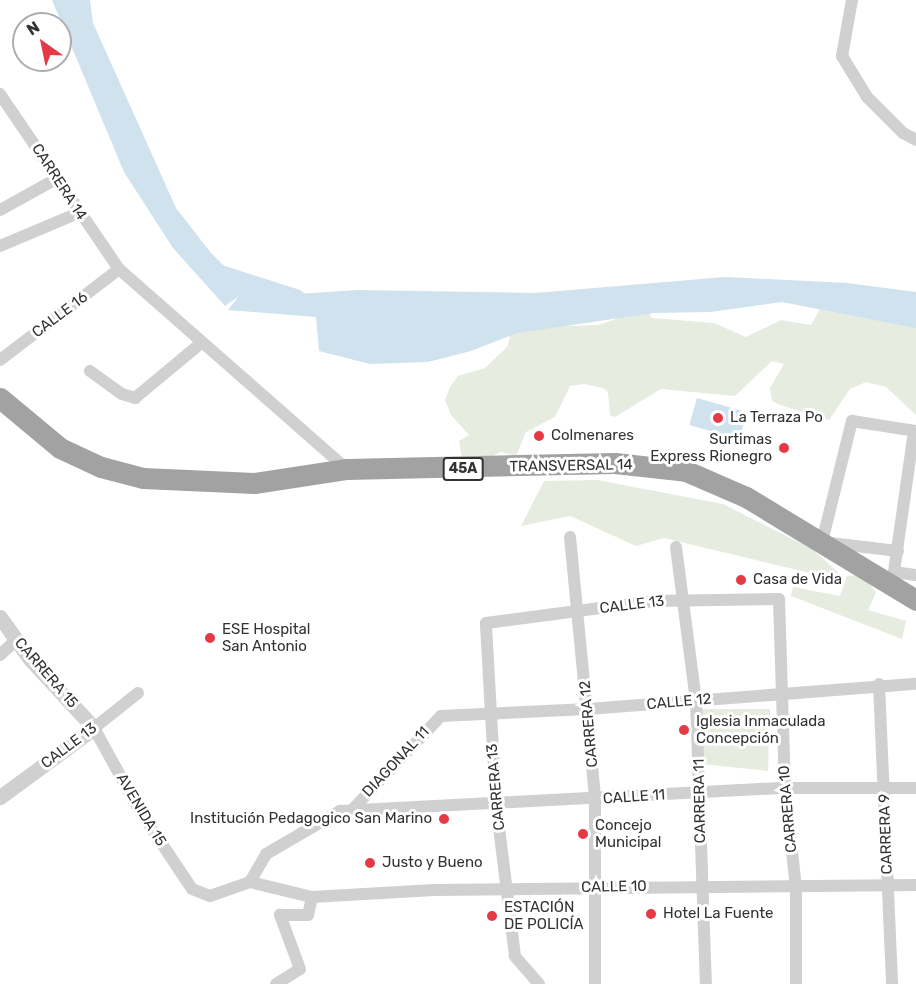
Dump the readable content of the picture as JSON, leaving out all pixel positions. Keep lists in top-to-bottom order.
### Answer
{
  "streets": {
    "highway": ["TRANSVERSAL 14", "45A"],
    "street": [
      "CARRERA 14",
      "CALLE 16",
      "CALLE 13",
      "CARRERA 15",
      "CALLE 12",
      "CARRERA 12",
      "DIAGONAL 11",
      "CARRERA 13",
      "CALLE 11",
      "CARRERA 11",
      "CARRERA 10",
      "AVENIDA 15",
      "CARRERA 9",
      "CALLE 10"
    ]
  },
  "crossings": [
    ["CARRERA 14", "CALLE 16"],
    ["CARRERA 14", "TRANSVERSAL 14"],
    ["CALLE 13", "CARRERA 15"],
    ["CALLE 13", "CARRERA 12"],
    ["CALLE 13", "CARRERA 13"],
    ["CALLE 13", "CARRERA 11"],
    ["CALLE 13", "CARRERA 10"],
    ["CALLE 13", "AVENIDA 15"],
    ["CARRERA 15", "AVENIDA 15"],
    ["CALLE 12", "CARRERA 12"],
    ["CALLE 12", "DIAGONAL 11"],
    ["CALLE 12", "CARRERA 13"],
    ["CALLE 12", "CARRERA 11"],
    ["CALLE 12", "CARRERA 10"],
    ["CALLE 12", "CARRERA 9"],
    ["CARRERA 12", "CALLE 11"],
    ["CARRERA 12", "CALLE 10"],
    ["DIAGONAL 11", "CALLE 11"],
    ["CARRERA 13", "CALLE 11"],
    ["CARRERA 13", "CALLE 10"],
    ["CALLE 11", "CARRERA 11"],
    ["CALLE 11", "CARRERA 10"],
    ["CALLE 11", "CARRERA 9"],
    ["CARRERA 11", "CALLE 10"],
    ["CARRERA 10", "CALLE 10"],
    ["AVENIDA 15", "CALLE 10"],
    ["CARRERA 9", "CALLE 10"]
  ],
  "places": [
    "La Terraza Po",
    "Colmenares",
    "Surtimas Express Rionegro",
    "Casa de Vida",
    "ESE Hospital San Antonio",
    "Iglesia Inmaculada Concepción",
    "Institución Pedagogico San Marino",
    "Concejo Municipal",
    "Justo y Bueno",
    "Hotel La Fuente",
    "ESTACIÓN DE POLICÍA"
  ],
  "north": "top left"
}
